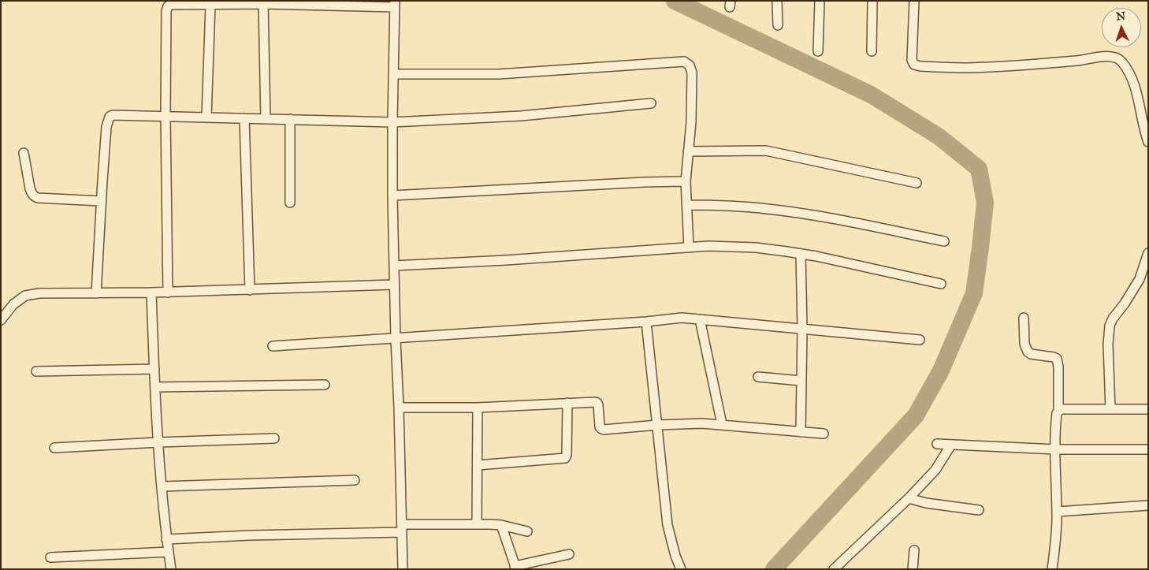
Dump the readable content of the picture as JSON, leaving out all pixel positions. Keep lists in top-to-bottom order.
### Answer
{
  "north": "top"
}
